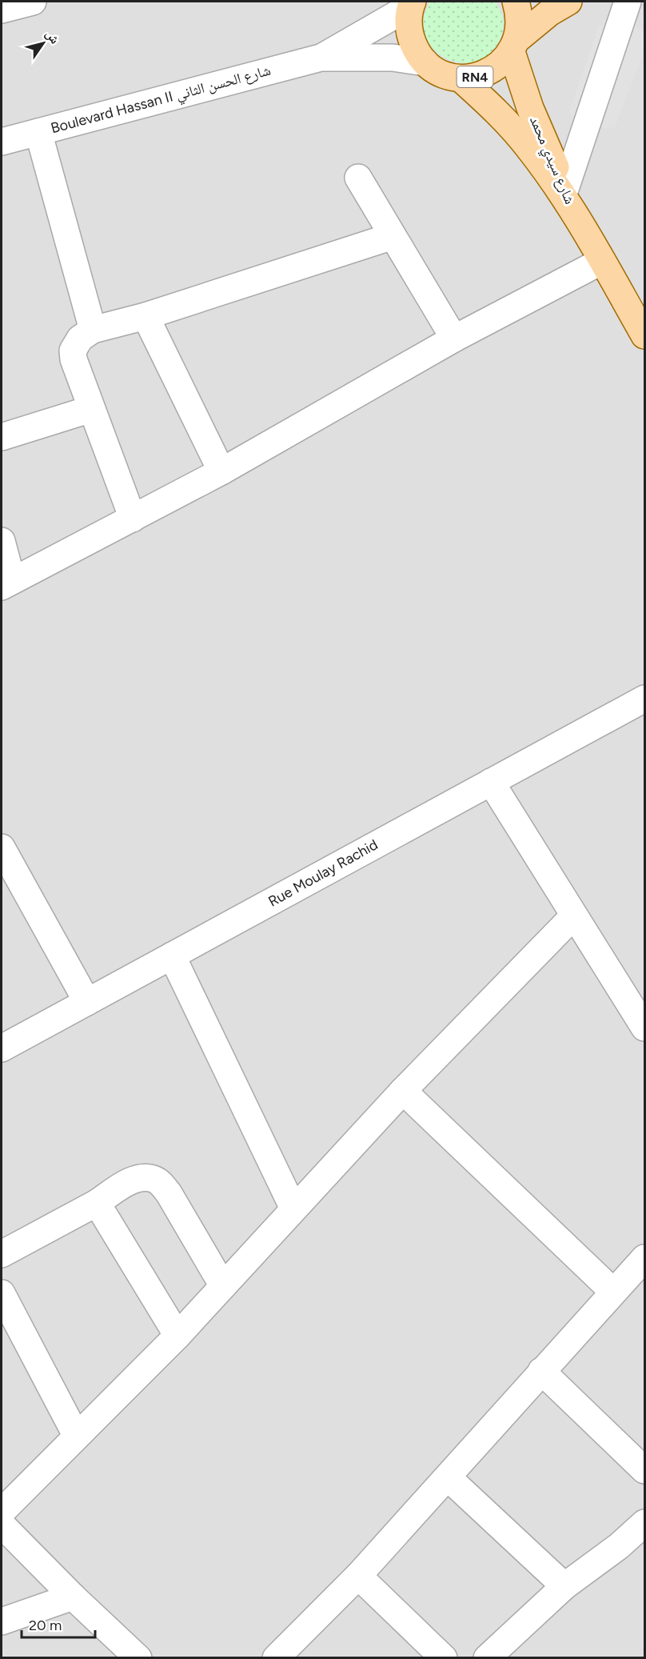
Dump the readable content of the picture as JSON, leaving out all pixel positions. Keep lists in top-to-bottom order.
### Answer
{
  "streets": {
    "main road": ["RN4", "شارع سيدي محمد"],
    "street": ["Boulevard Hassan II شارع الحسن الثاني", "Rue Moulay Rachid"]
  },
  "crossings": [
    ["RN4", "شارع سيدي محمد"]
  ],
  "scale_bar": "20 m",
  "north": "top right"
}
